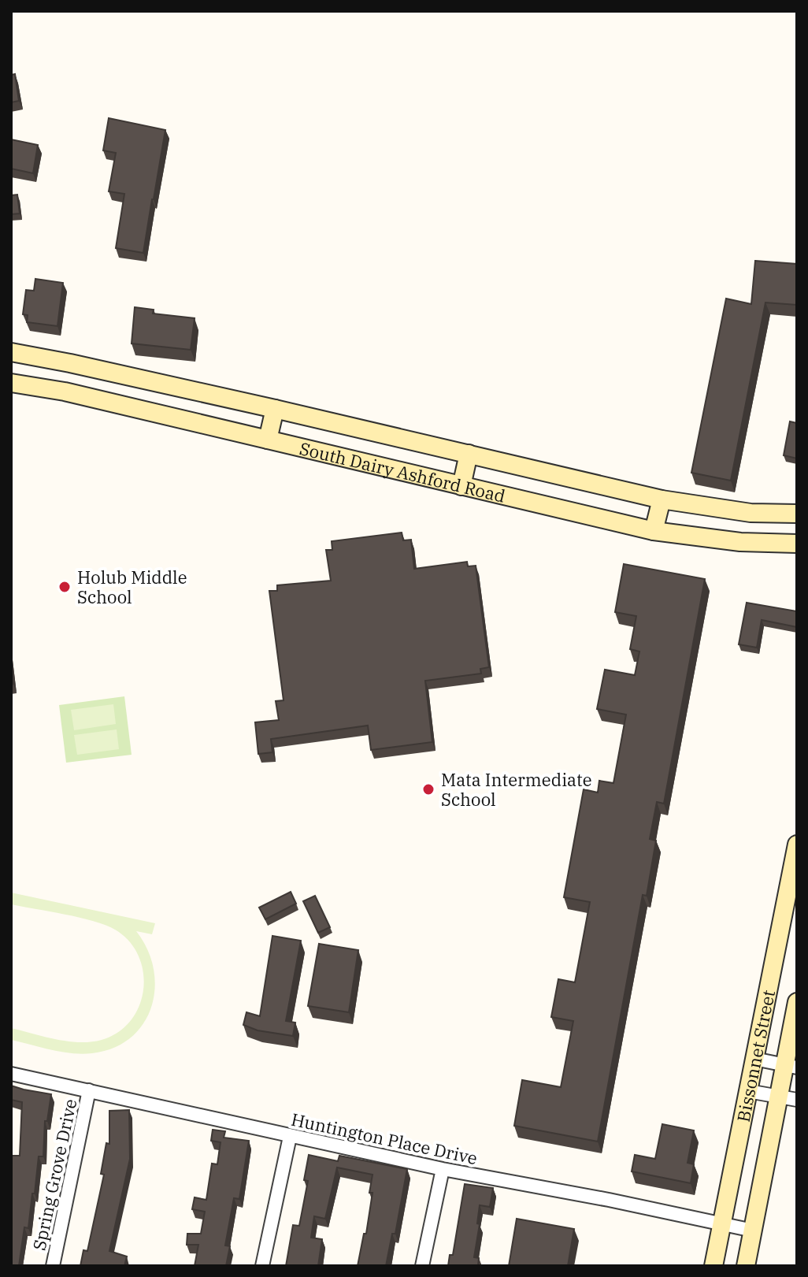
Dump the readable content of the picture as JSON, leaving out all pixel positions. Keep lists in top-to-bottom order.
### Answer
{
  "streets": {
    "main road": ["South Dairy Ashford Road", "Bissonnet Street"],
    "street": ["Huntington Place Drive", "Spring Grove Drive"]
  },
  "crossings": [
    ["Bissonnet Street", "Huntington Place Drive"],
    ["Huntington Place Drive", "Spring Grove Drive"]
  ],
  "places": ["Holub Middle School", "Mata Intermediate School"]
}
